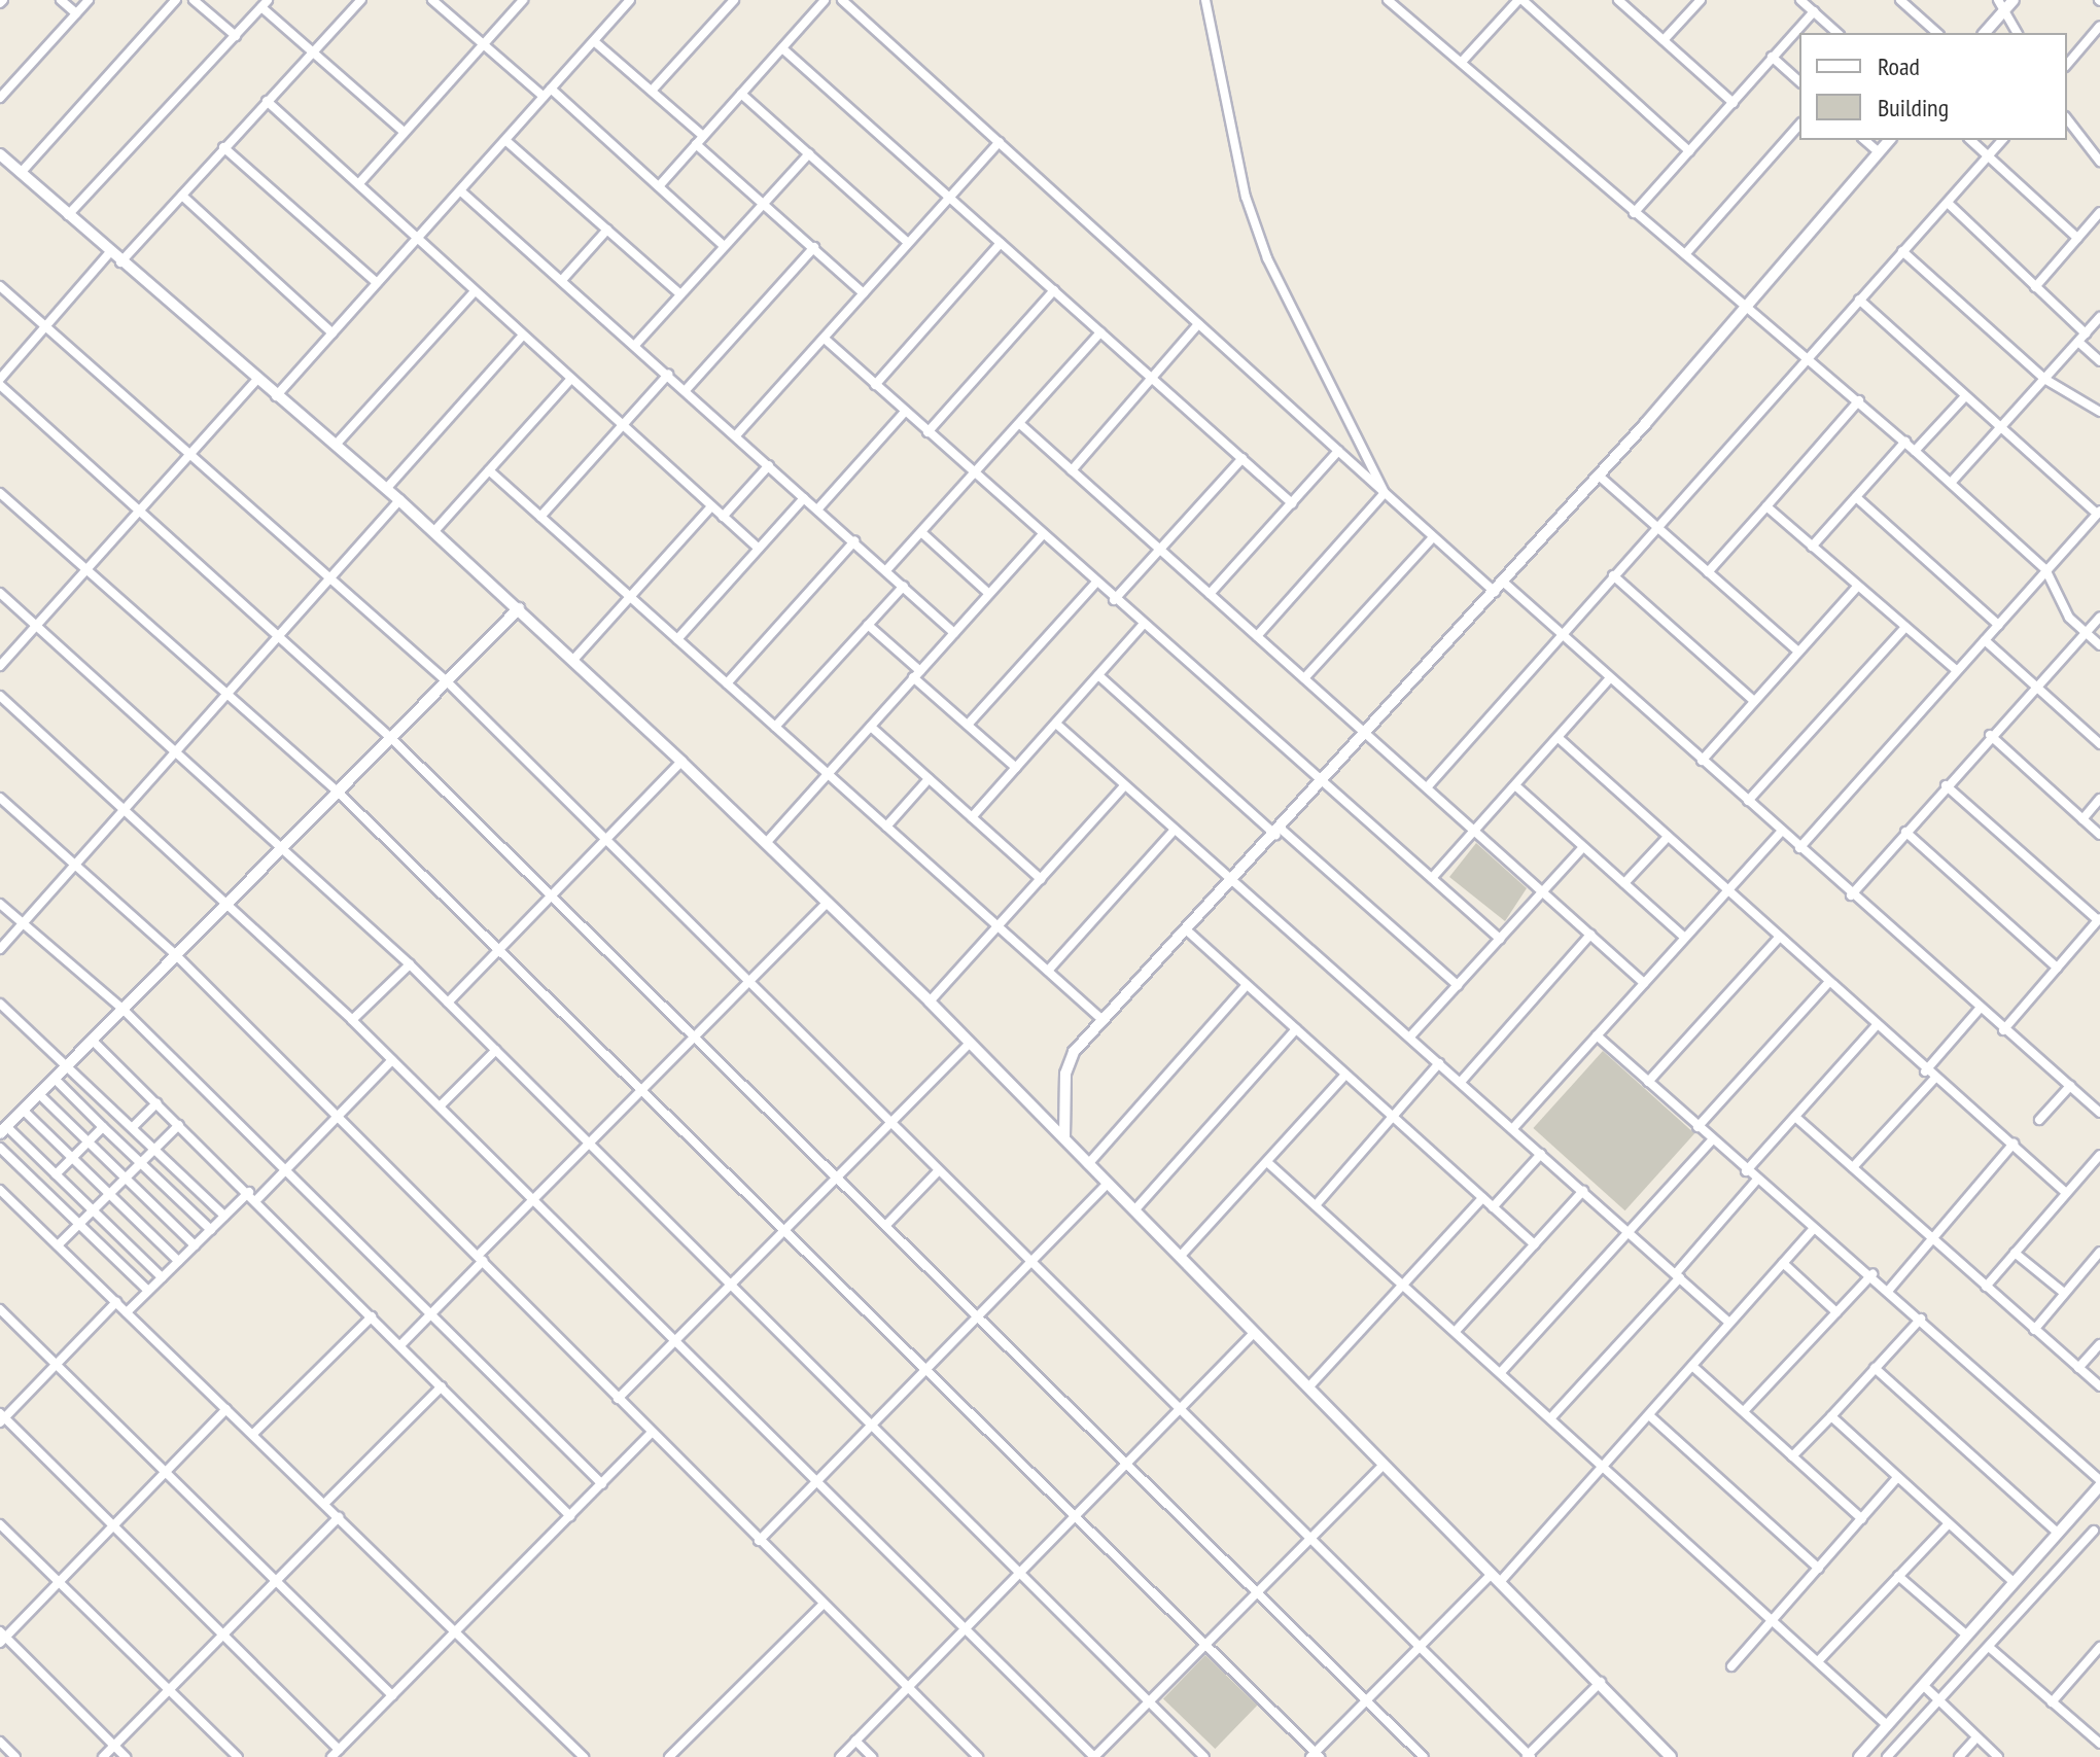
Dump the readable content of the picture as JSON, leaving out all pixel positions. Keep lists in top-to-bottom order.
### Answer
{
  "legend": ["Road", "Building"]
}
